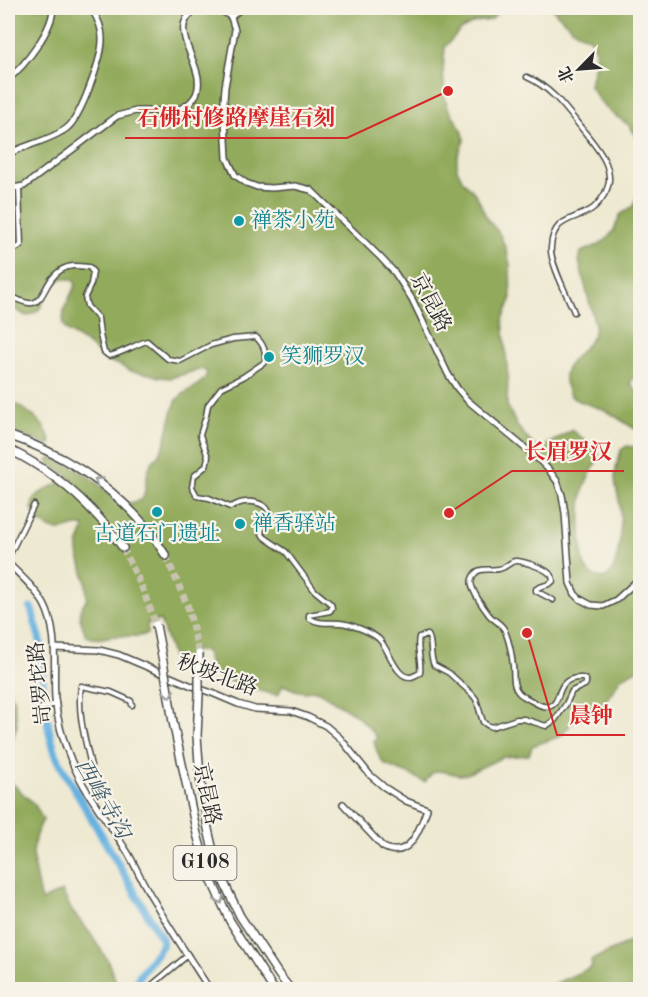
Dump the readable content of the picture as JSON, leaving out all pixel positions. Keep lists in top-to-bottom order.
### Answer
{
  "streets": {
    "highway": ["京昆路", "G108"],
    "main road": ["秋坡北路", "岢罗坨路"]
  },
  "crossings": [
    ["秋坡北路", "岢罗坨路"]
  ],
  "water": ["西峰寺沟"],
  "places": [
    "石佛村修路摩崖石刻",
    "禅茶小苑",
    "笑狮罗汉",
    "古道石门遗址",
    "长眉罗汉",
    "禅香驿站",
    "晨钟"
  ],
  "north": "bottom left"
}
